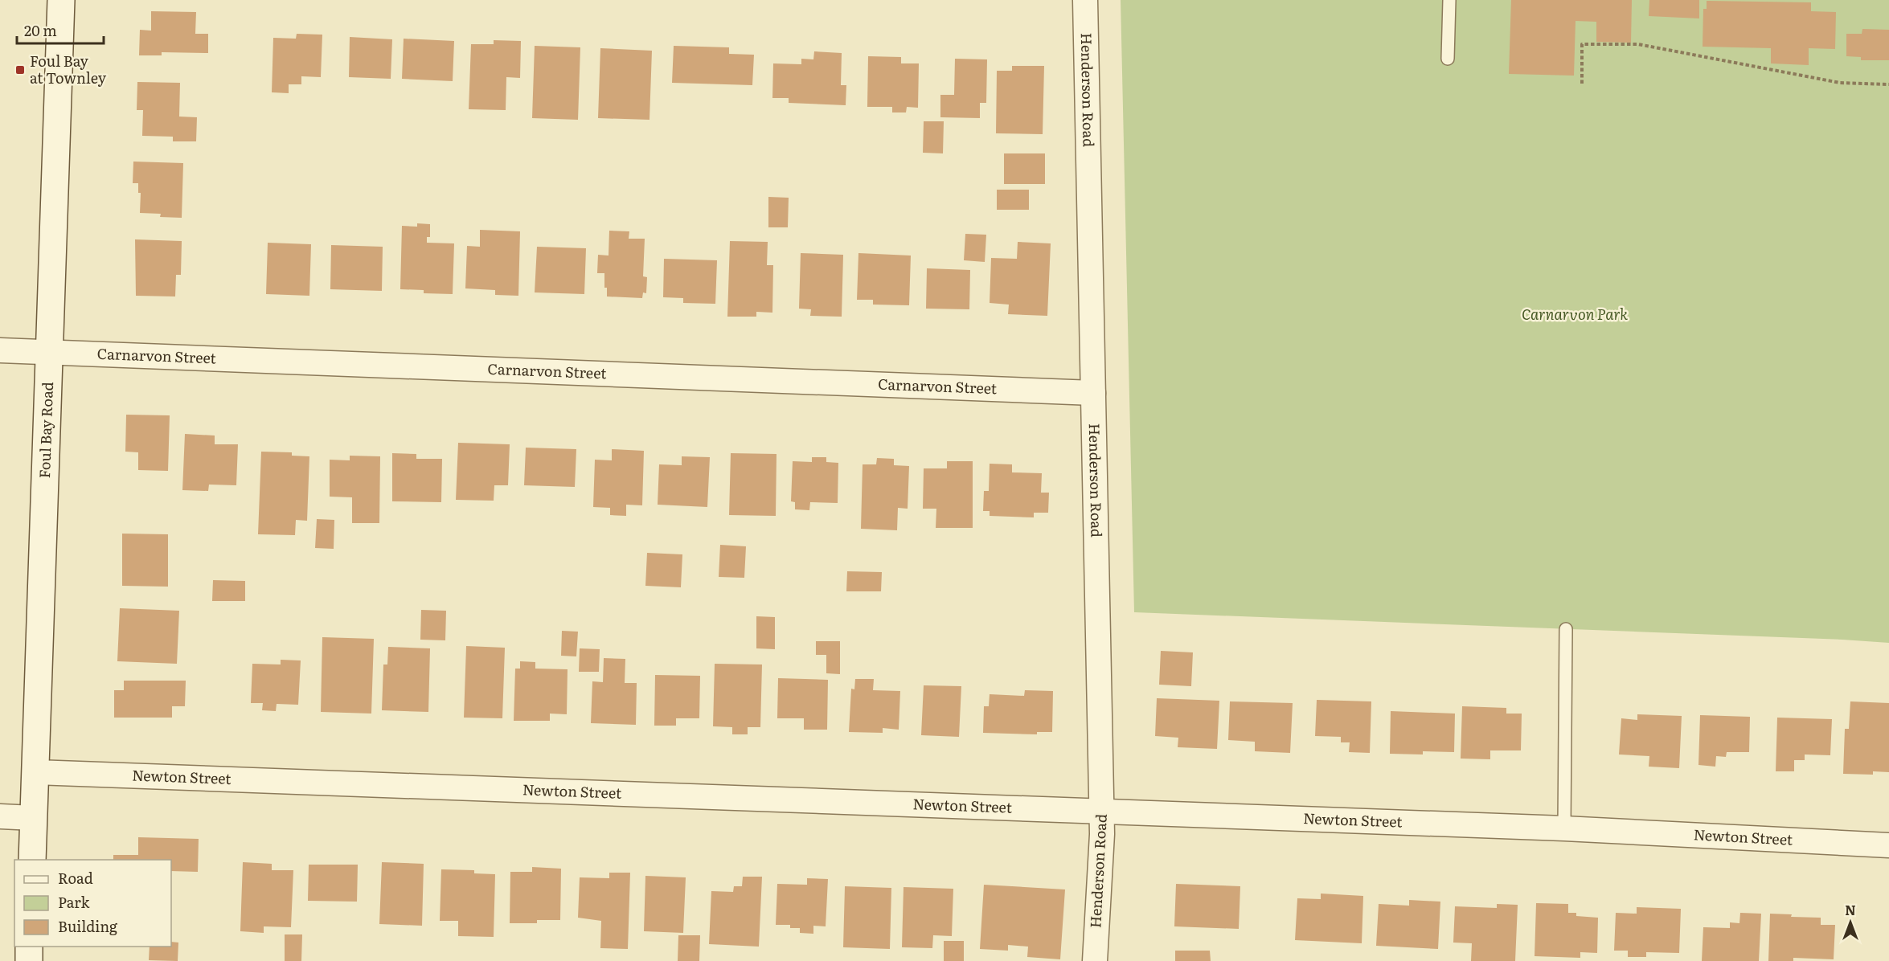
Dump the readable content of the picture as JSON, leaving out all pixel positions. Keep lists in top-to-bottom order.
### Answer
{
  "streets": {
    "main road": ["Foul Bay Road"],
    "street": ["Henderson Road", "Carnarvon Street", "Newton Street"]
  },
  "crossings": [
    ["Henderson Road", "Carnarvon Street"],
    ["Henderson Road", "Newton Street"],
    ["Carnarvon Street", "Foul Bay Road"],
    ["Foul Bay Road", "Newton Street"]
  ],
  "parks": ["Carnarvon Park"],
  "places": {
    "transit": ["Foul Bay at Townley"]
  },
  "legend": ["Road", "Park", "Building"],
  "scale_bar": "20 m",
  "north": "top"
}
